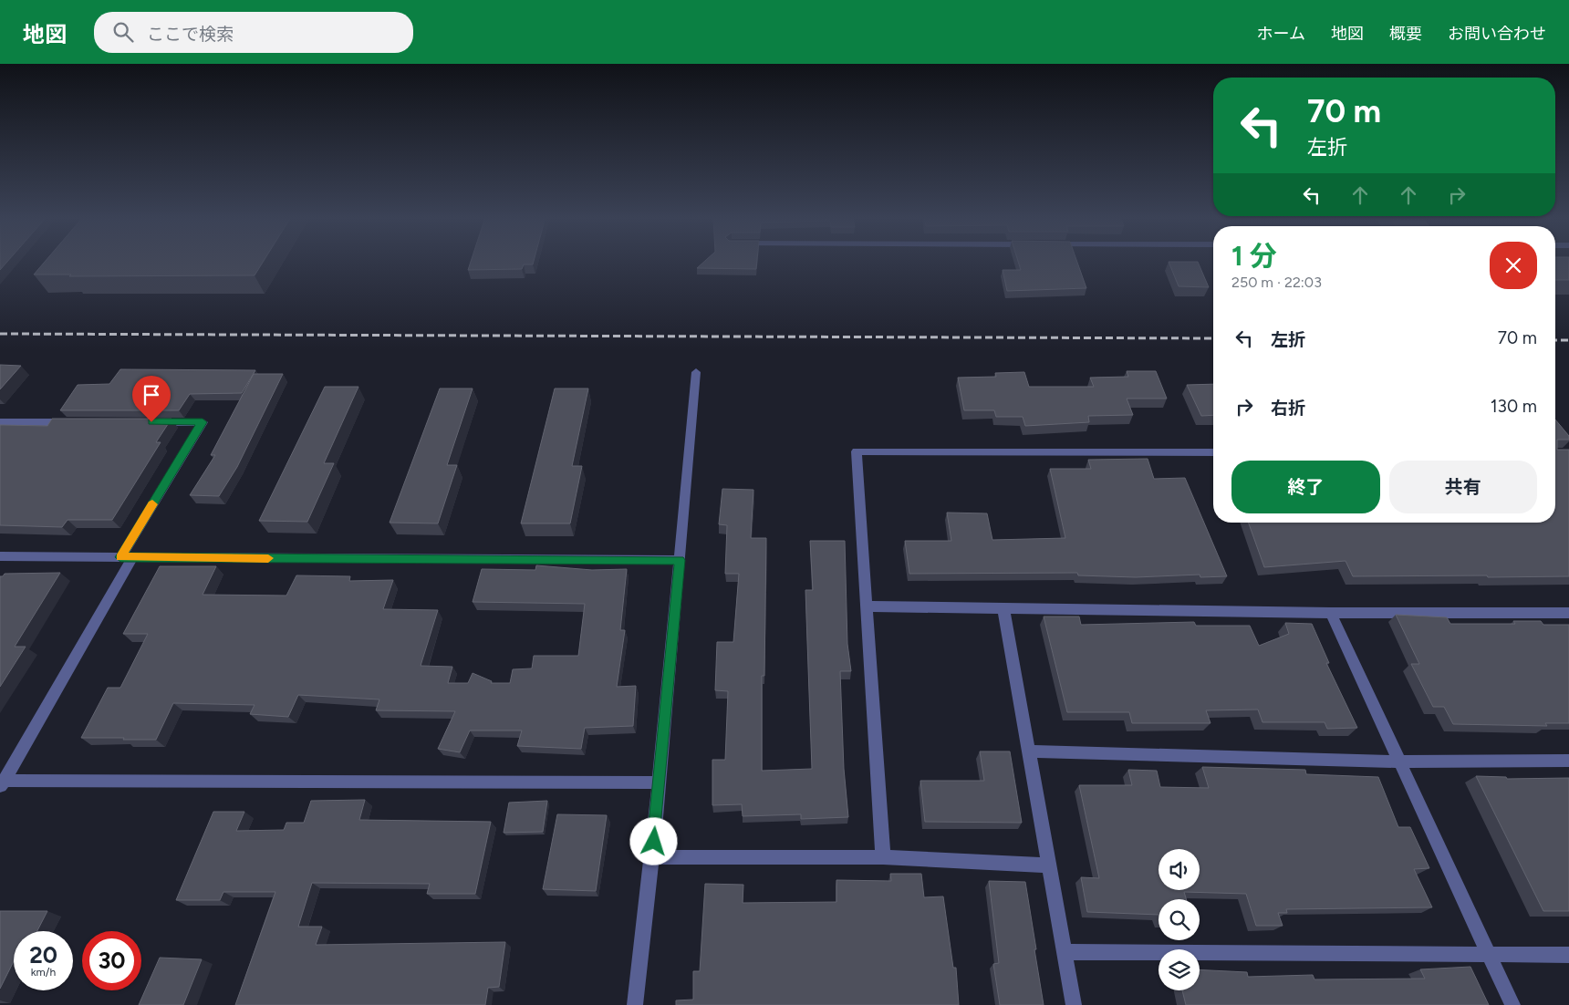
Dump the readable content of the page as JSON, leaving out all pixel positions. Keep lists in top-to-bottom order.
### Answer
{
  "page": {
    "header": "地図",
    "search": "ここで検索",
    "nav": [
      "ホーム",
      "地図",
      "概要",
      "お問い合わせ"
    ],
    "turn": ["70 m", "左折"],
    "heading": ["1 分", "250 m · 22:03"],
    "list": [
      {
        "name": "左折",
        "value": "70 m"
      },
      {
        "name": "右折",
        "value": "130 m"
      }
    ],
    "buttons": ["終了", "共有"],
    "speed": "20 km/h",
    "limit": "30"
  }
}
